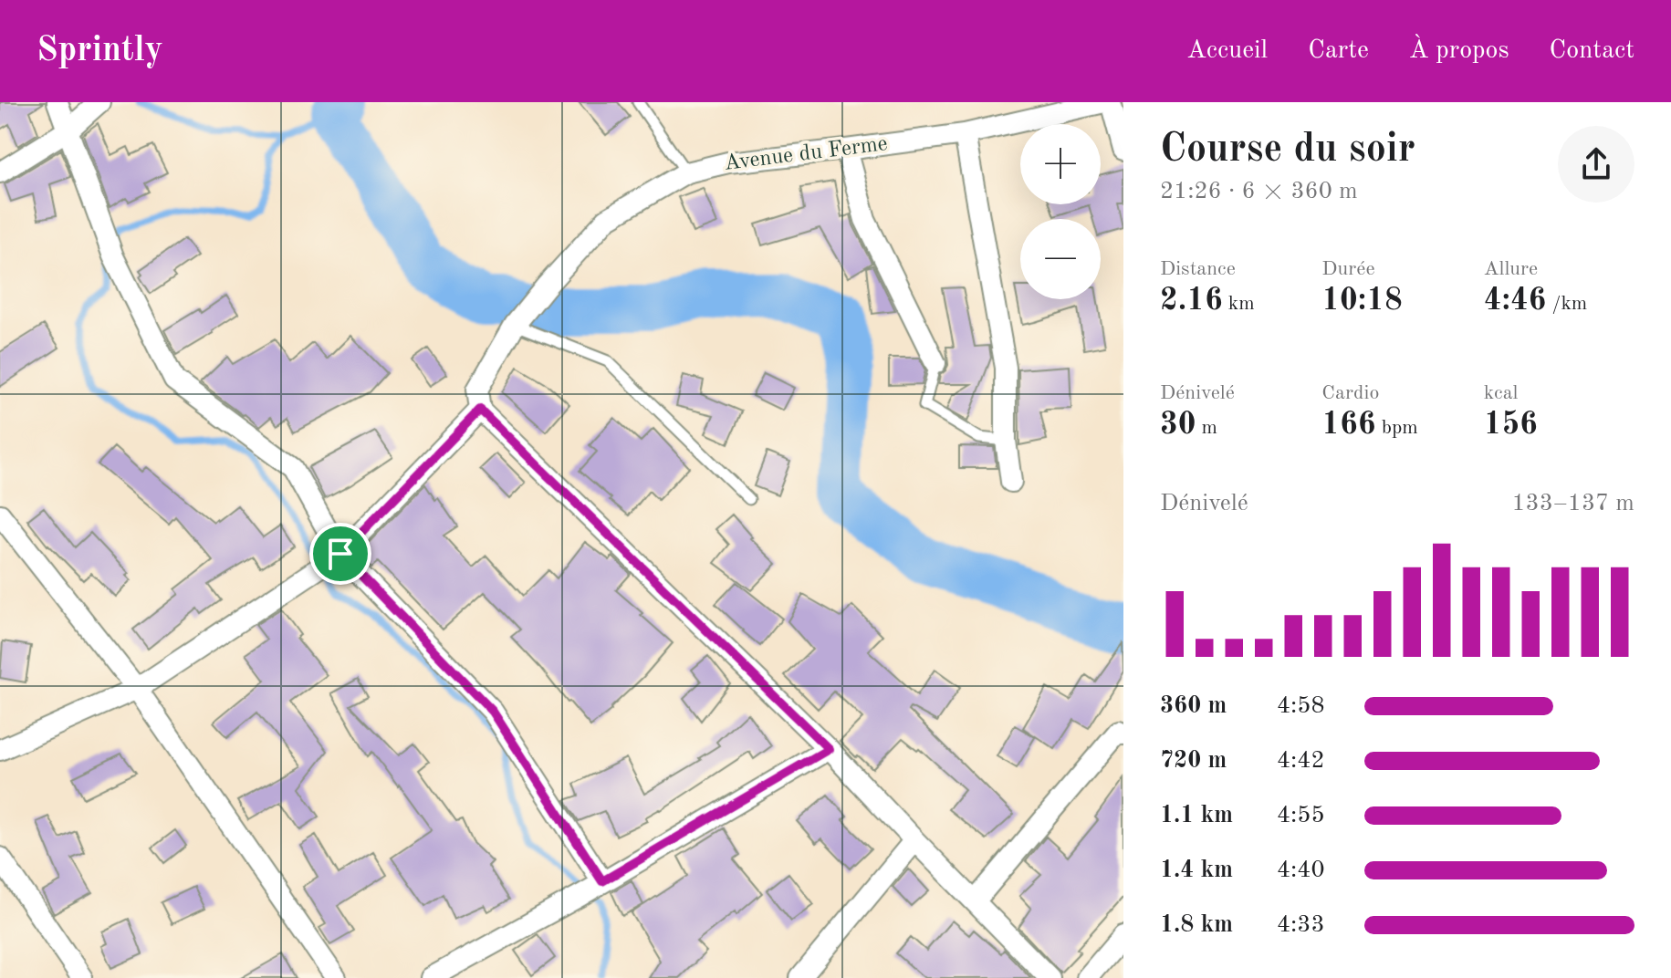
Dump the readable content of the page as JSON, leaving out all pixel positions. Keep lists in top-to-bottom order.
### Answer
{
  "streets": {
    "street": ["Avenue du Ferme"]
  },
  "page": {
    "header": "Sprintly",
    "nav": [
      "Accueil",
      "Carte",
      "À propos",
      "Contact"
    ],
    "heading": ["Course du soir", "21:26 · 6 × 360 m"],
    "map_buttons": ["+", "−"],
    "stats": [
      ["Distance", "2.16 km"],
      ["Durée", "10:18"],
      ["Allure", "4:46 /km"],
      ["Dénivelé", "30 m"],
      ["Cardio", "166 bpm"],
      ["kcal", "156"]
    ],
    "chart": ["Dénivelé", "133–137 m"],
    "list": [
      {
        "name": "360 m",
        "note": "4:58"
      },
      {
        "name": "720 m",
        "note": "4:42"
      },
      {
        "name": "1.1 km",
        "note": "4:55"
      },
      {
        "name": "1.4 km",
        "note": "4:40"
      },
      {
        "name": "1.8 km",
        "note": "4:33"
      }
    ]
  }
}
